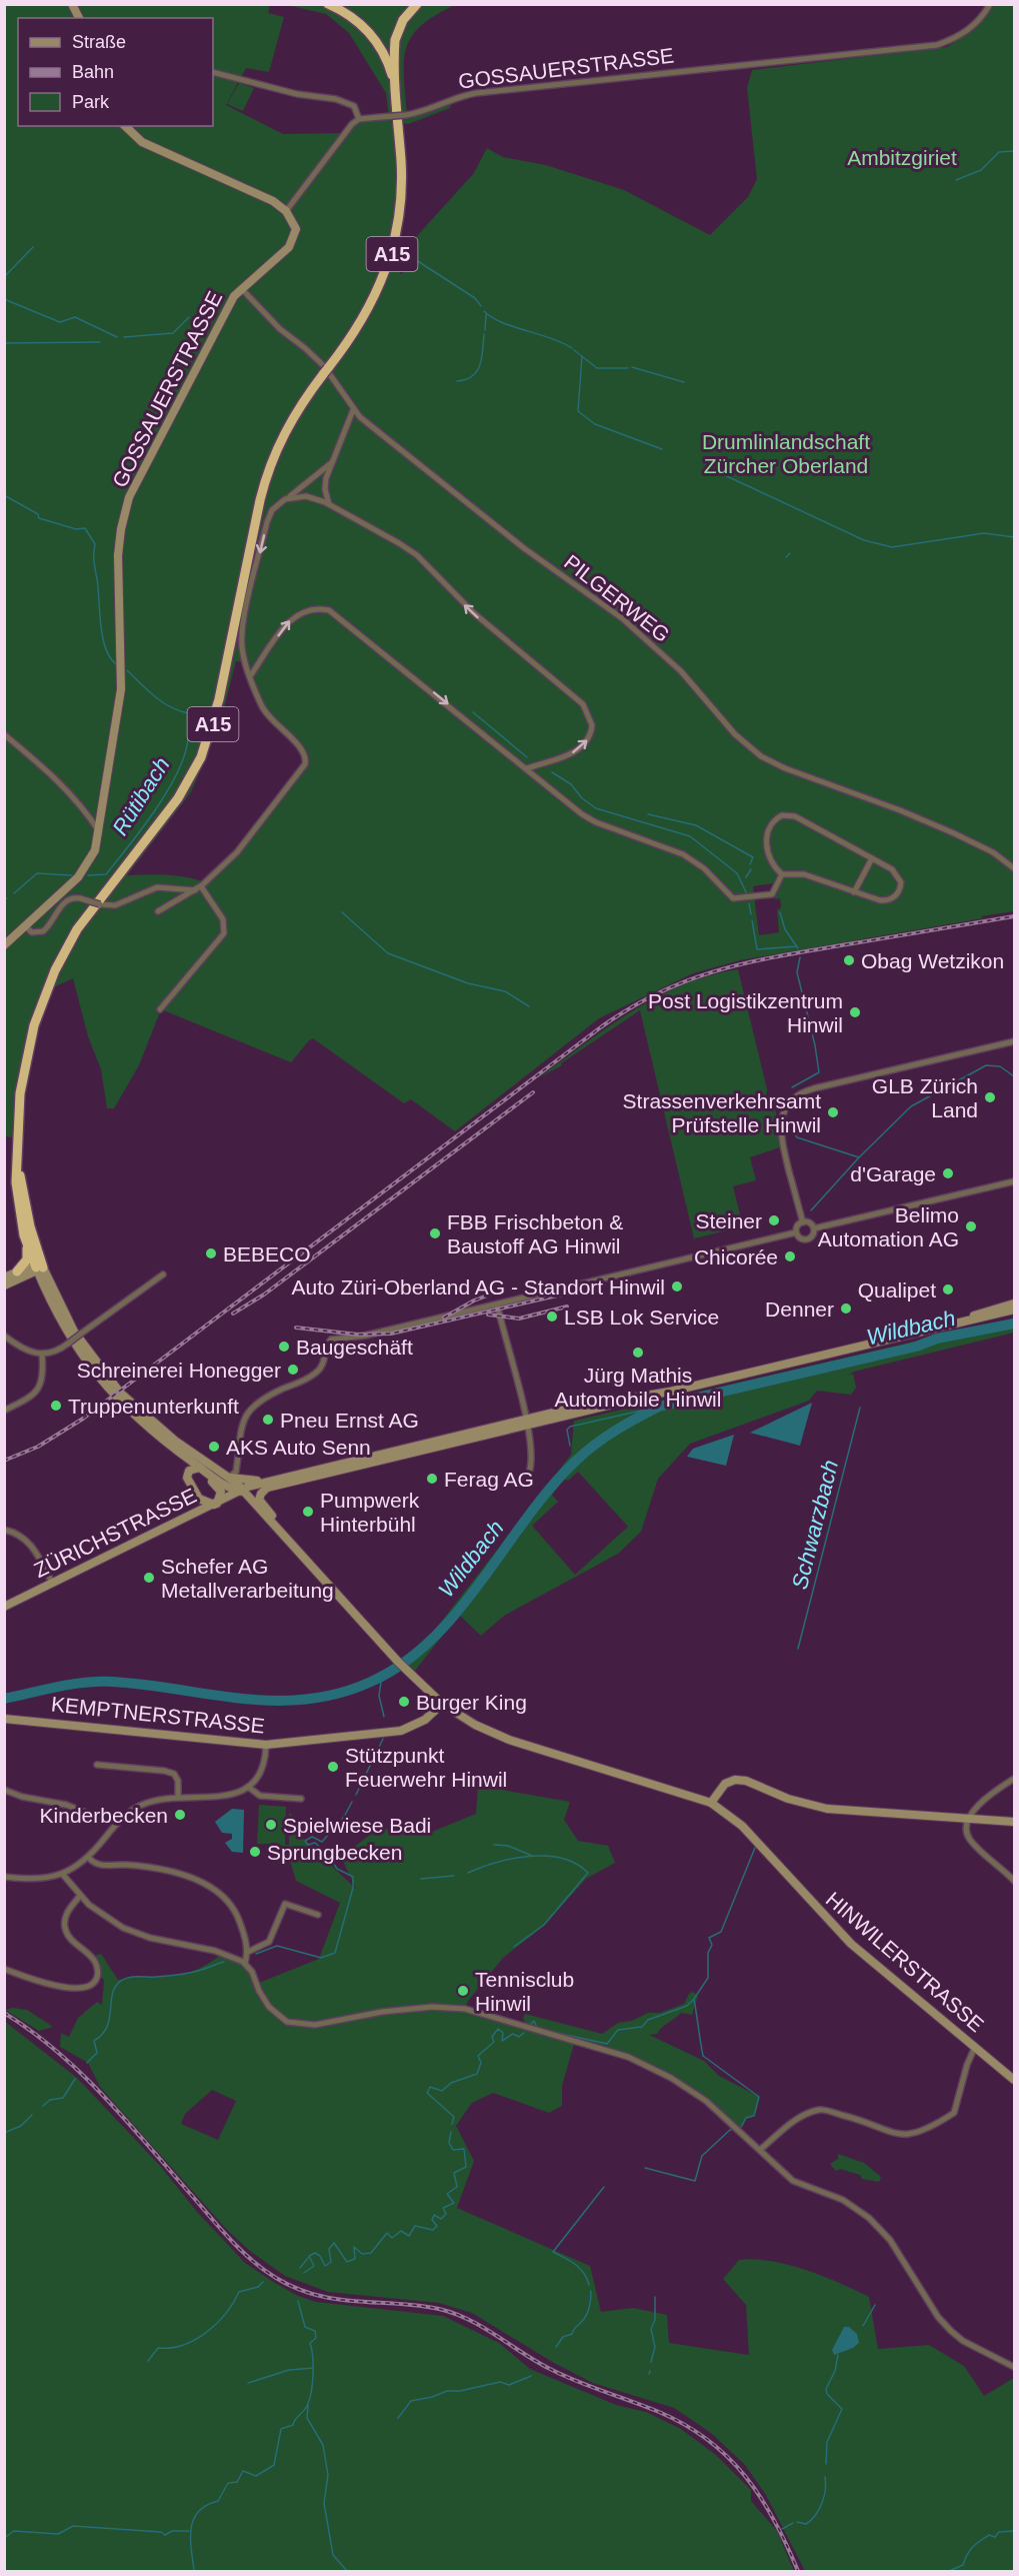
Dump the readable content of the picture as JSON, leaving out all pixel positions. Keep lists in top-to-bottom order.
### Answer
{
  "streets": {
    "highway": ["A15"],
    "main road": [
      "GOSSAUERSTRASSE",
      "ZÜRICHSTRASSE",
      "KEMPTNERSTRASSE",
      "HINWILERSTRASSE"
    ],
    "street": ["PILGERWEG"]
  },
  "crossings": [
    ["GOSSAUERSTRASSE", "PILGERWEG"],
    ["KEMPTNERSTRASSE", "HINWILERSTRASSE"]
  ],
  "water": ["Rütibach", "Wildbach", "Schwarzbach"],
  "parks": ["Ambitzgiriet", "Drumlinlandschaft Zürcher Oberland"],
  "places": [
    "Obag Wetzikon",
    "Post Logistikzentrum Hinwil",
    "GLB Zürich Land",
    "Strassenverkehrsamt Prüfstelle Hinwil",
    "d'Garage",
    "Steiner",
    "Belimo Automation AG",
    "FBB Frischbeton & Baustoff AG Hinwil",
    "BEBECO",
    "Chicorée",
    "Auto Züri-Oberland AG - Standort Hinwil",
    "Qualipet",
    "Denner",
    "LSB Lok Service",
    "Baugeschäft",
    "Jürg Mathis Automobile Hinwil",
    "Schreinerei Honegger",
    "Truppenunterkunft",
    "Pneu Ernst AG",
    "AKS Auto Senn",
    "Ferag AG",
    "Pumpwerk Hinterbühl",
    "Schefer AG Metallverarbeitung",
    "Burger King",
    "Stützpunkt Feuerwehr Hinwil",
    "Kinderbecken",
    "Spielwiese Badi",
    "Sprungbecken",
    "Tennisclub Hinwil"
  ],
  "legend": ["Straße", "Bahn", "Park"]
}
